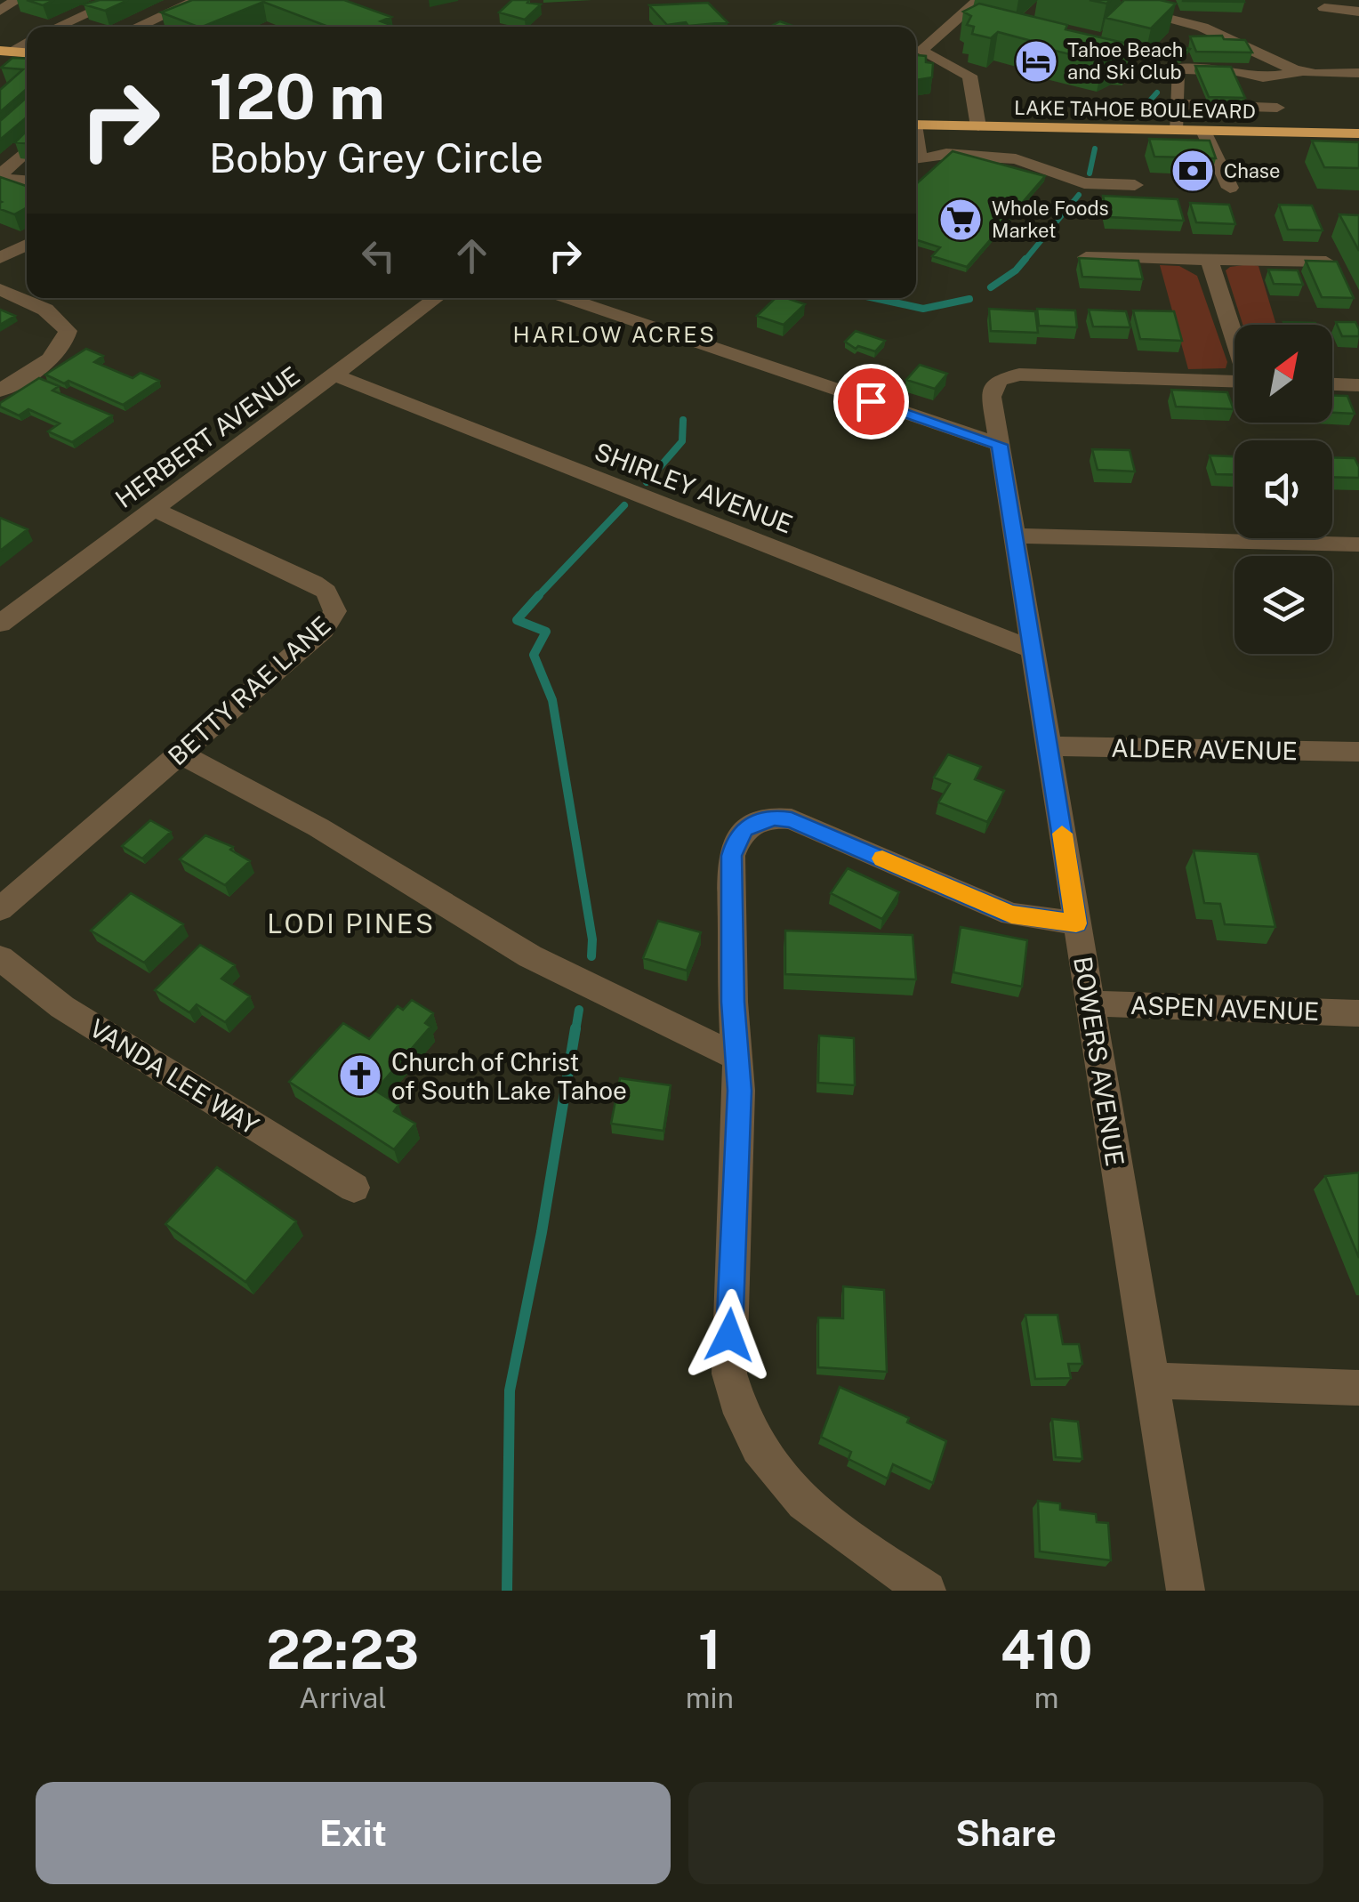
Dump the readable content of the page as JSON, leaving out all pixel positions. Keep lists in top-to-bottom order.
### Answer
{
  "streets": {
    "highway": ["LAKE TAHOE BOULEVARD"],
    "street": [
      "HERBERT AVENUE",
      "SHIRLEY AVENUE",
      "BETTY RAE LANE",
      "ALDER AVENUE",
      "ASPEN AVENUE",
      "BOWERS AVENUE",
      "VANDA LEE WAY"
    ]
  },
  "crossings": [
    ["HERBERT AVENUE", "SHIRLEY AVENUE"],
    ["HERBERT AVENUE", "BETTY RAE LANE"],
    ["SHIRLEY AVENUE", "BOWERS AVENUE"],
    ["ALDER AVENUE", "BOWERS AVENUE"],
    ["ASPEN AVENUE", "BOWERS AVENUE"]
  ],
  "districts": ["HARLOW ACRES", "LODI PINES"],
  "places": {
    "hotel": ["Tahoe Beach and Ski Club"],
    "bank": ["Chase"],
    "supermarket": ["Whole Foods Market"],
    "church": ["Church of Christ of South Lake Tahoe"]
  },
  "north": "top right",
  "page": {
    "turn": ["120 m", "Bobby Grey Circle"],
    "eta": [
      "22:23",
      "Arrival",
      "1",
      "min",
      "410",
      "m"
    ],
    "buttons": ["Exit", "Share"]
  }
}
